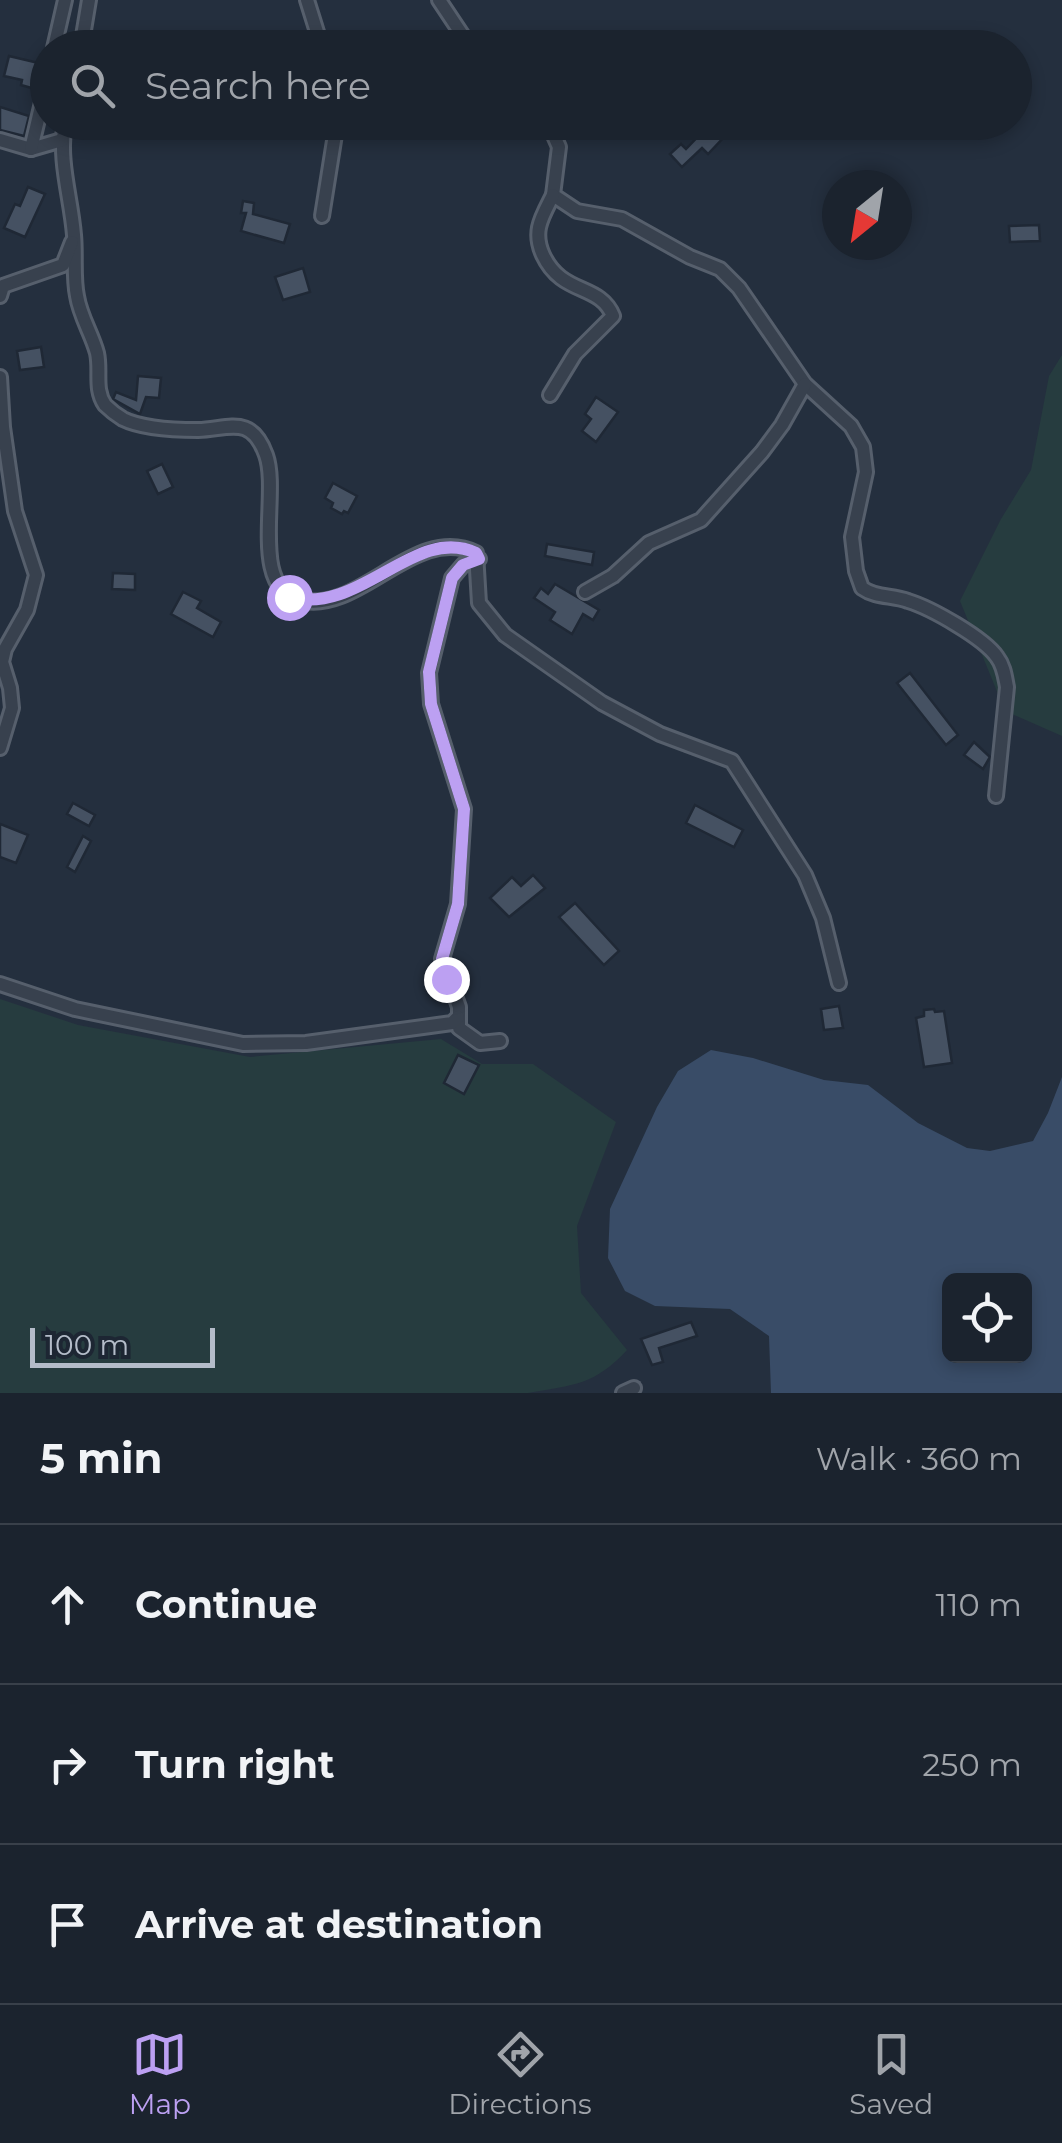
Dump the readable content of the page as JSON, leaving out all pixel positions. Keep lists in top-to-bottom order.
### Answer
{
  "scale_bar": "100 m",
  "north": "bottom left",
  "page": {
    "search": "Search here",
    "scale": "100 m",
    "heading": ["5 min", "Walk · 360 m"],
    "list": [
      ["Continue", "110 m"],
      ["Turn right", "250 m"],
      "Arrive at destination"
    ],
    "nav": ["Map", "Directions", "Saved"]
  }
}
